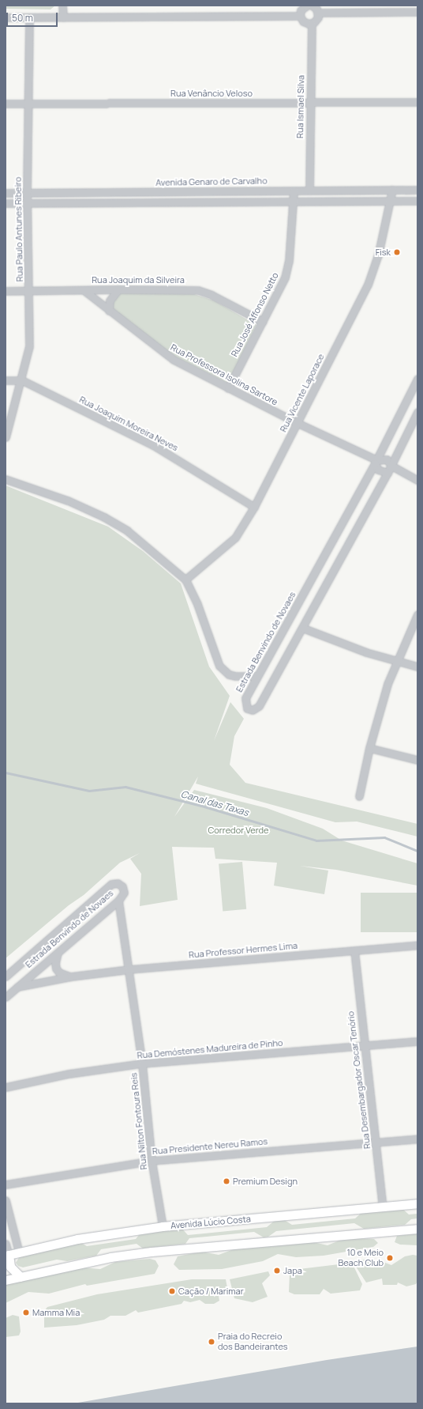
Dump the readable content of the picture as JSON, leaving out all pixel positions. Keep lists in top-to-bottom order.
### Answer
{
  "streets": {
    "main road": ["Avenida Lúcio Costa"],
    "street": [
      "Rua Venâncio Veloso",
      "Rua Ismael Silva",
      "Avenida Genaro de Carvalho",
      "Rua Paulo Antunes Ribeiro",
      "Rua Joaquim da Silveira",
      "Rua José Affonso Netto",
      "Rua Professora Isolina Sartore",
      "Rua Vicente Laporace",
      "Rua Joaquim Moreira Neves",
      "Estrada Benvindo de Novaes",
      "Rua Professor Hermes Lima",
      "Rua Demóstenes Madureira de Pinho",
      "Rua Desembargador Oscar Tenório",
      "Rua Nilton Fontoura Reis",
      "Rua Presidente Nereu Ramos"
    ]
  },
  "crossings": [
    ["Rua Venâncio Veloso", "Rua Ismael Silva"],
    ["Rua Venâncio Veloso", "Rua Paulo Antunes Ribeiro"],
    ["Rua Ismael Silva", "Avenida Genaro de Carvalho"],
    ["Avenida Genaro de Carvalho", "Rua Paulo Antunes Ribeiro"],
    ["Avenida Genaro de Carvalho", "Rua José Affonso Netto"],
    ["Avenida Genaro de Carvalho", "Rua Vicente Laporace"],
    ["Rua Paulo Antunes Ribeiro", "Rua Joaquim da Silveira"],
    ["Rua Paulo Antunes Ribeiro", "Rua Joaquim Moreira Neves"],
    ["Rua Joaquim da Silveira", "Rua José Affonso Netto"],
    ["Rua Joaquim da Silveira", "Rua Professora Isolina Sartore"],
    ["Rua José Affonso Netto", "Rua Professora Isolina Sartore"],
    ["Rua Professora Isolina Sartore", "Rua Vicente Laporace"],
    ["Rua Professora Isolina Sartore", "Estrada Benvindo de Novaes"],
    ["Rua Vicente Laporace", "Rua Joaquim Moreira Neves"],
    ["Estrada Benvindo de Novaes", "Rua Professor Hermes Lima"],
    ["Estrada Benvindo de Novaes", "Rua Nilton Fontoura Reis"],
    ["Rua Professor Hermes Lima", "Rua Desembargador Oscar Tenório"],
    ["Rua Professor Hermes Lima", "Rua Nilton Fontoura Reis"],
    ["Rua Demóstenes Madureira de Pinho", "Rua Desembargador Oscar Tenório"],
    ["Rua Demóstenes Madureira de Pinho", "Rua Nilton Fontoura Reis"],
    ["Rua Desembargador Oscar Tenório", "Rua Presidente Nereu Ramos"],
    ["Rua Desembargador Oscar Tenório", "Avenida Lúcio Costa"],
    ["Rua Nilton Fontoura Reis", "Rua Presidente Nereu Ramos"],
    ["Rua Nilton Fontoura Reis", "Avenida Lúcio Costa"]
  ],
  "water": ["Canal das Taxas"],
  "parks": ["Corredor Verde"],
  "places": [
    "Fisk",
    "Premium Design",
    "10 e Meio Beach Club",
    "Japa",
    "Cação / Marimar",
    "Mamma Mia",
    "Praia do Recreio dos Bandeirantes"
  ],
  "scale_bar": "50 m"
}
